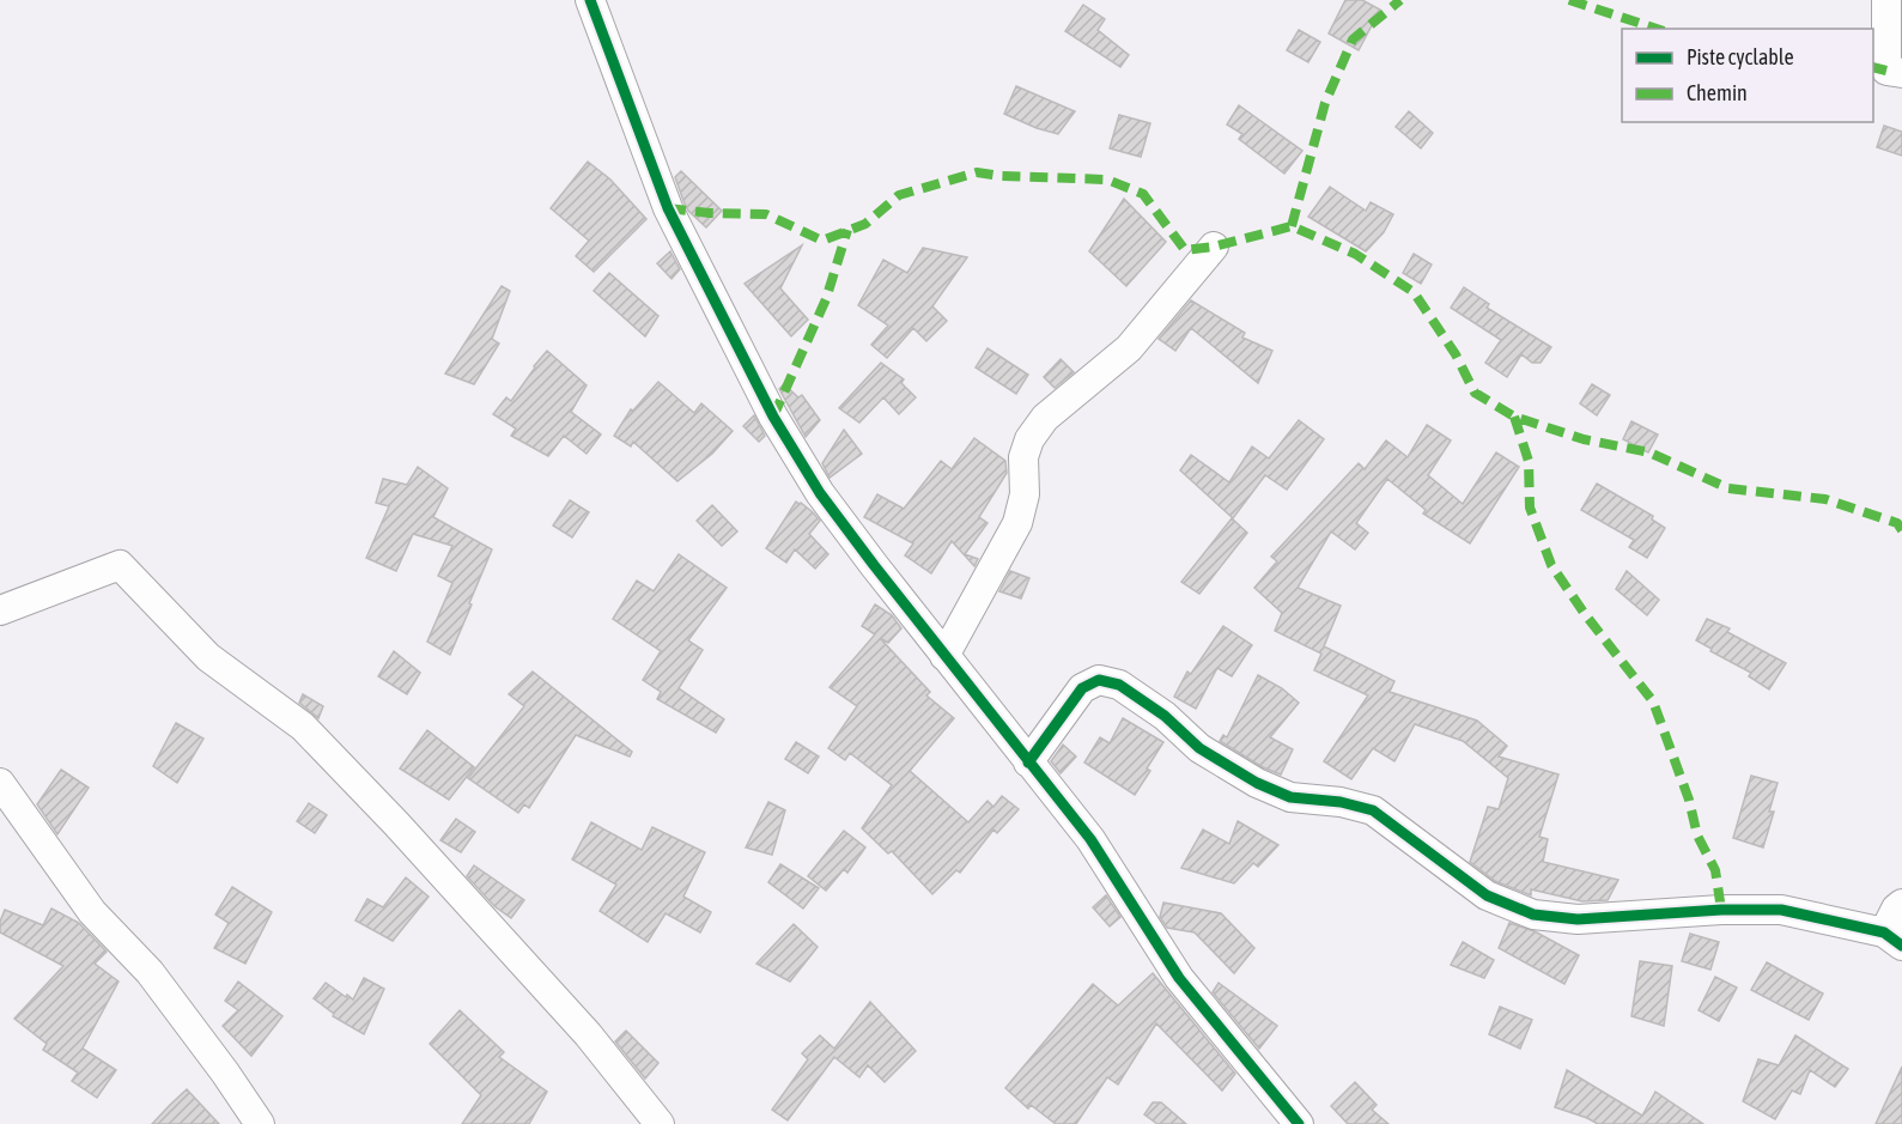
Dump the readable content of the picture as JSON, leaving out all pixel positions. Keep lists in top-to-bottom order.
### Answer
{
  "legend": ["Piste cyclable", "Chemin"]
}
